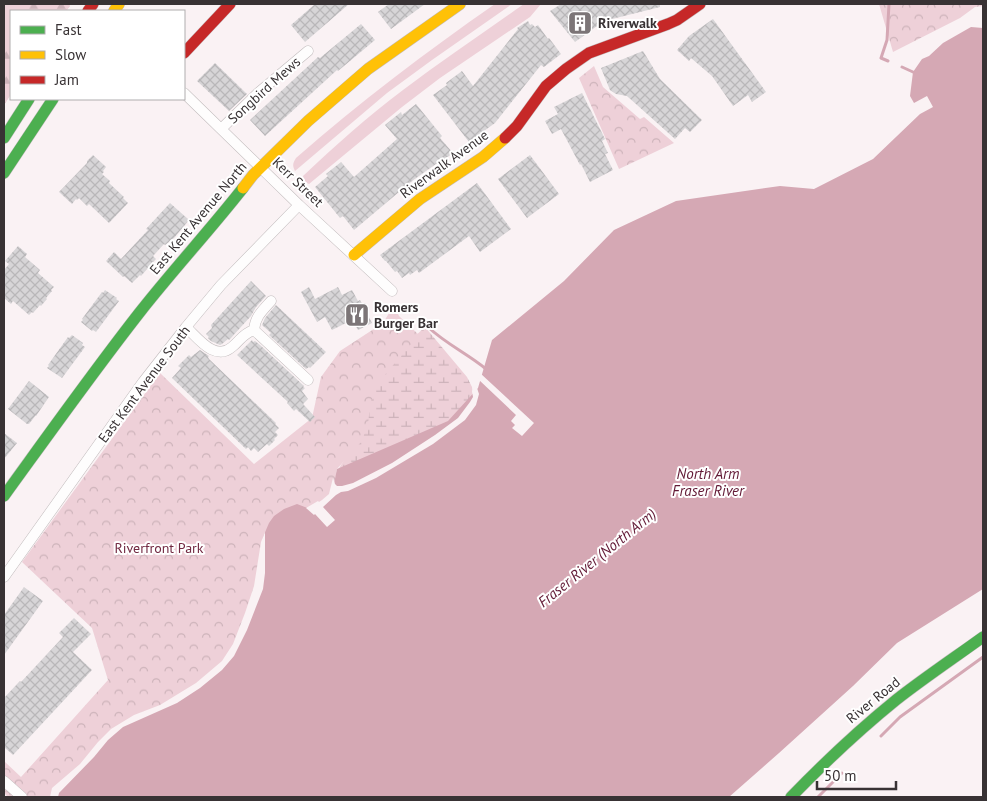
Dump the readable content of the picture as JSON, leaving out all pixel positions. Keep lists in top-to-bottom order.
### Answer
{
  "streets": {
    "street": [
      "Songbird Mews",
      "Riverwalk Avenue",
      "Kerr Street",
      "East Kent Avenue North",
      "East Kent Avenue South",
      "River Road"
    ]
  },
  "crossings": [
    ["Songbird Mews", "Kerr Street"],
    ["Riverwalk Avenue", "Kerr Street"],
    ["Kerr Street", "East Kent Avenue North"],
    ["Kerr Street", "East Kent Avenue South"]
  ],
  "water": ["North Arm Fraser River", "Fraser River (North Arm)"],
  "parks": ["Riverfront Park"],
  "places": {
    "building": ["Riverwalk"],
    "restaurant": ["Romers Burger Bar"]
  },
  "legend": ["Fast", "Slow", "Jam"],
  "scale_bar": "50 m"
}
